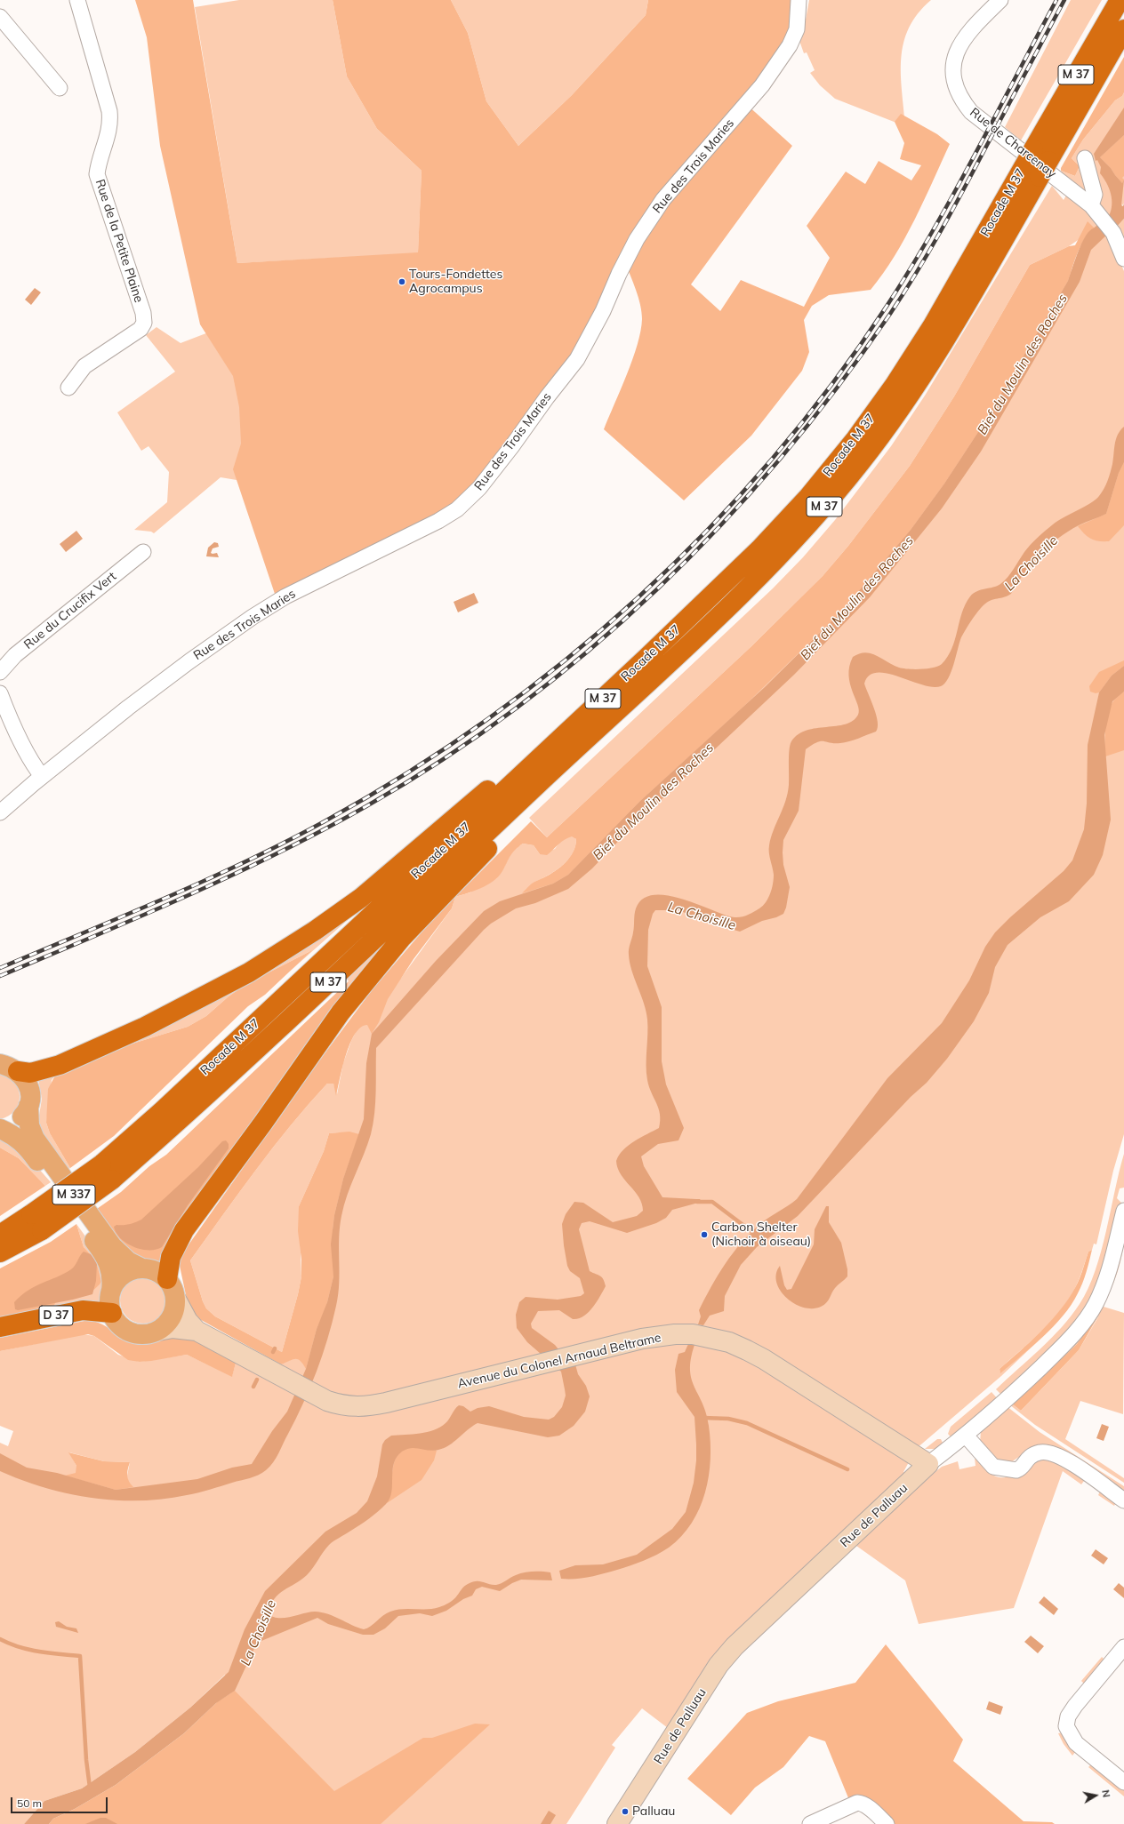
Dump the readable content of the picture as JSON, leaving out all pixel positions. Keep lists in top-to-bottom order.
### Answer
{
  "streets": {
    "highway": ["M 37", "Rocade M 37", "D 37"],
    "main road": ["M 337"],
    "street": [
      "Rue de Charcenay",
      "Rue des Trois Maries",
      "Rue de la Petite Plaine",
      "Rue du Crucifix Vert",
      "Avenue du Colonel Arnaud Beltrame",
      "Rue de Palluau"
    ]
  },
  "crossings": [
    ["M 337", "D 37"],
    ["M 337", "Avenue du Colonel Arnaud Beltrame"],
    ["D 37", "Avenue du Colonel Arnaud Beltrame"],
    ["Avenue du Colonel Arnaud Beltrame", "Rue de Palluau"]
  ],
  "water": ["Bief du Moulin des Roches", "La Choisille"],
  "places": ["Tours-Fondettes Agrocampus", "Carbon Shelter (Nichoir à oiseau)", "Palluau"],
  "scale_bar": "50 m",
  "north": "right"
}
